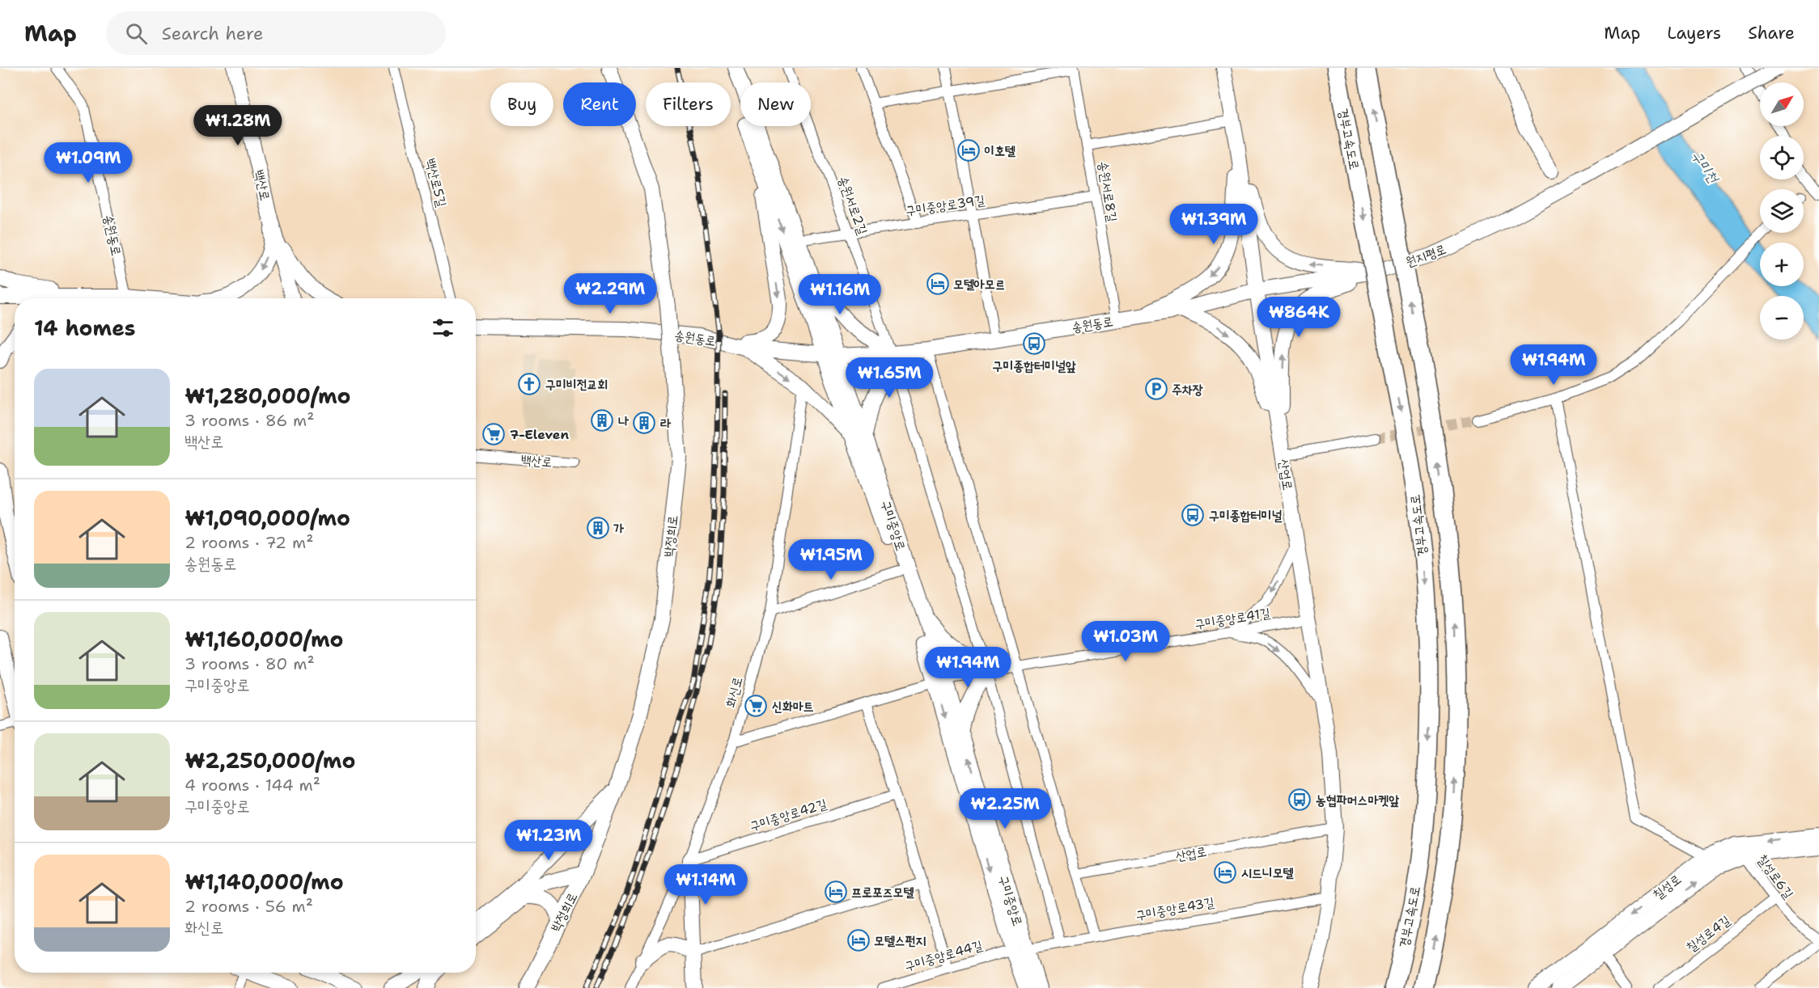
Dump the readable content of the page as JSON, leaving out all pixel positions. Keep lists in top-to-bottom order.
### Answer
{
  "streets": {
    "highway": ["경부고속도로"],
    "street": [
      "백산로5길",
      "백산로",
      "송원서로8길",
      "송원서로2길",
      "구미중앙로39길",
      "송원동로",
      "원지평로",
      "산업로",
      "구미중앙로",
      "박정희로",
      "구미중앙로41길",
      "화신로",
      "구미중앙로42길",
      "칠성로6길",
      "칠성로",
      "구미중앙로43길",
      "칠성로4길",
      "구미중앙로44길"
    ]
  },
  "crossings": [
    ["송원서로8길", "구미중앙로39길"],
    ["송원서로8길", "송원동로"],
    ["송원서로2길", "구미중앙로39길"],
    ["송원서로2길", "송원동로"],
    ["구미중앙로39길", "구미중앙로"],
    ["송원동로", "원지평로"],
    ["송원동로", "산업로"],
    ["송원동로", "구미중앙로"],
    ["원지평로", "산업로"],
    ["산업로", "구미중앙로41길"],
    ["산업로", "구미중앙로43길"],
    ["구미중앙로", "구미중앙로41길"],
    ["구미중앙로", "화신로"],
    ["구미중앙로", "구미중앙로43길"],
    ["구미중앙로", "구미중앙로44길"],
    ["화신로", "구미중앙로42길"],
    ["칠성로6길", "칠성로"],
    ["칠성로6길", "칠성로4길"],
    ["구미중앙로43길", "구미중앙로44길"]
  ],
  "water": ["구미천"],
  "places": {
    "hotel": [
      "이호텔",
      "모텔아모르",
      "시드니모텔",
      "프로포즈모텔",
      "모텔스펀지"
    ],
    "bus stop": ["구미종합터미널앞", "구미종합터미널", "농협파머스마켓앞"],
    "church": ["구미비전교회"],
    "parking": ["주차장"],
    "building": ["나", "라", "가"],
    "supermarket": ["7-Eleven", "신화마트"]
  },
  "north": "top right",
  "page": {
    "header": "Map",
    "search": "Search here",
    "nav": ["Map", "Layers", "Share"],
    "map_buttons": ["+", "−"],
    "chip": [
      "Buy",
      "Rent",
      "Filters",
      "New"
    ],
    "price": [
      "₩1.28M",
      "₩1.09M",
      "₩1.39M",
      "₩2.29M",
      "₩1.16M",
      "₩864K",
      "₩1.94M",
      "₩1.65M",
      "₩1.95M",
      "₩1.03M",
      "₩1.94M",
      "₩2.25M",
      "₩1.23M",
      "₩1.14M"
    ],
    "heading": "14 homes",
    "list": [
      {
        "name": "₩1,280,000/mo",
        "note": "3 rooms · 86 m² · 백산로"
      },
      {
        "name": "₩1,090,000/mo",
        "note": "2 rooms · 72 m² · 송원동로"
      },
      {
        "name": "₩1,160,000/mo",
        "note": "3 rooms · 80 m² · 구미중앙로"
      },
      {
        "name": "₩2,250,000/mo",
        "note": "4 rooms · 144 m² · 구미중앙로"
      },
      {
        "name": "₩1,140,000/mo",
        "note": "2 rooms · 56 m² · 화신로"
      }
    ]
  }
}
